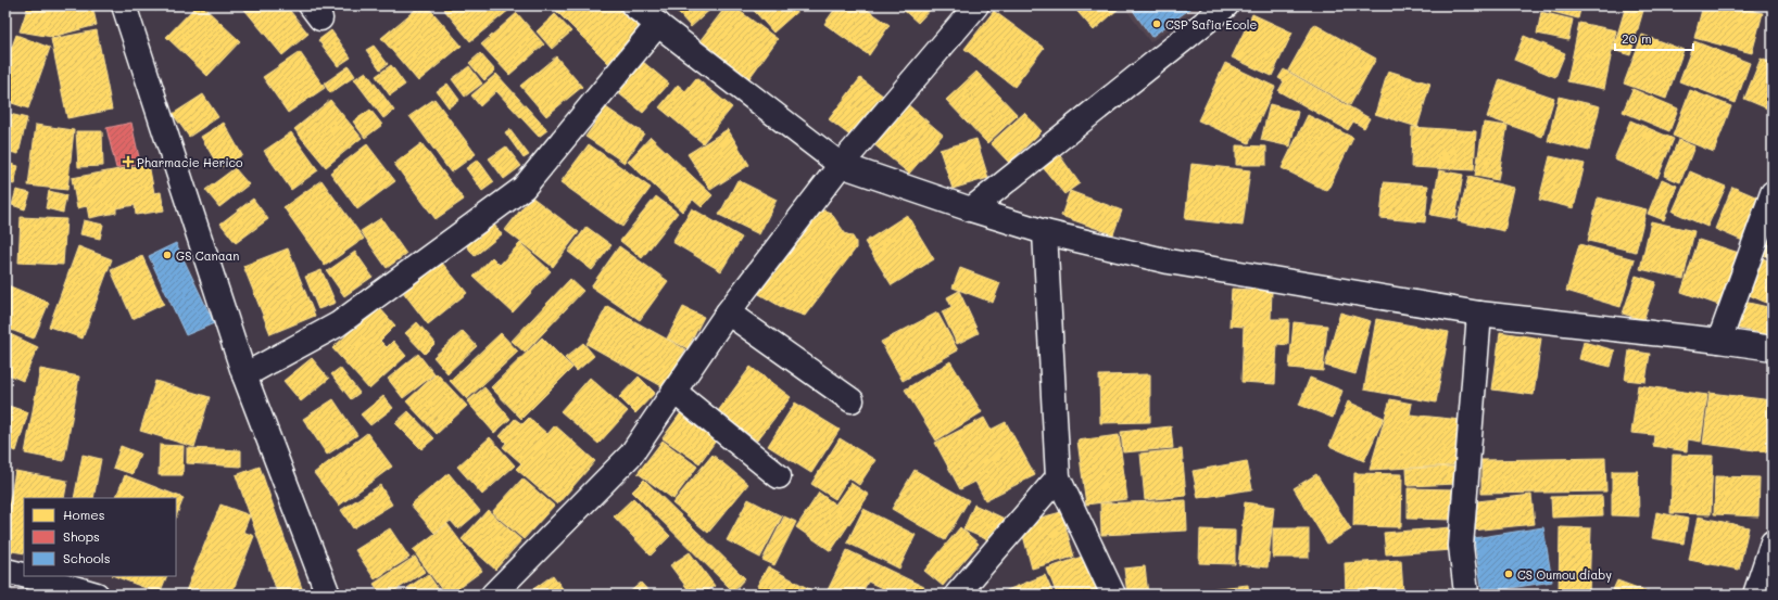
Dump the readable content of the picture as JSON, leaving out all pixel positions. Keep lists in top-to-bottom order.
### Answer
{
  "places": {
    "other": ["CSP Safia Ecole", "GS Canaan", "CS Oumou diaby"],
    "health": ["Pharmacie Herico"]
  },
  "legend": ["Homes", "Shops", "Schools"],
  "scale_bar": "20 m"
}
